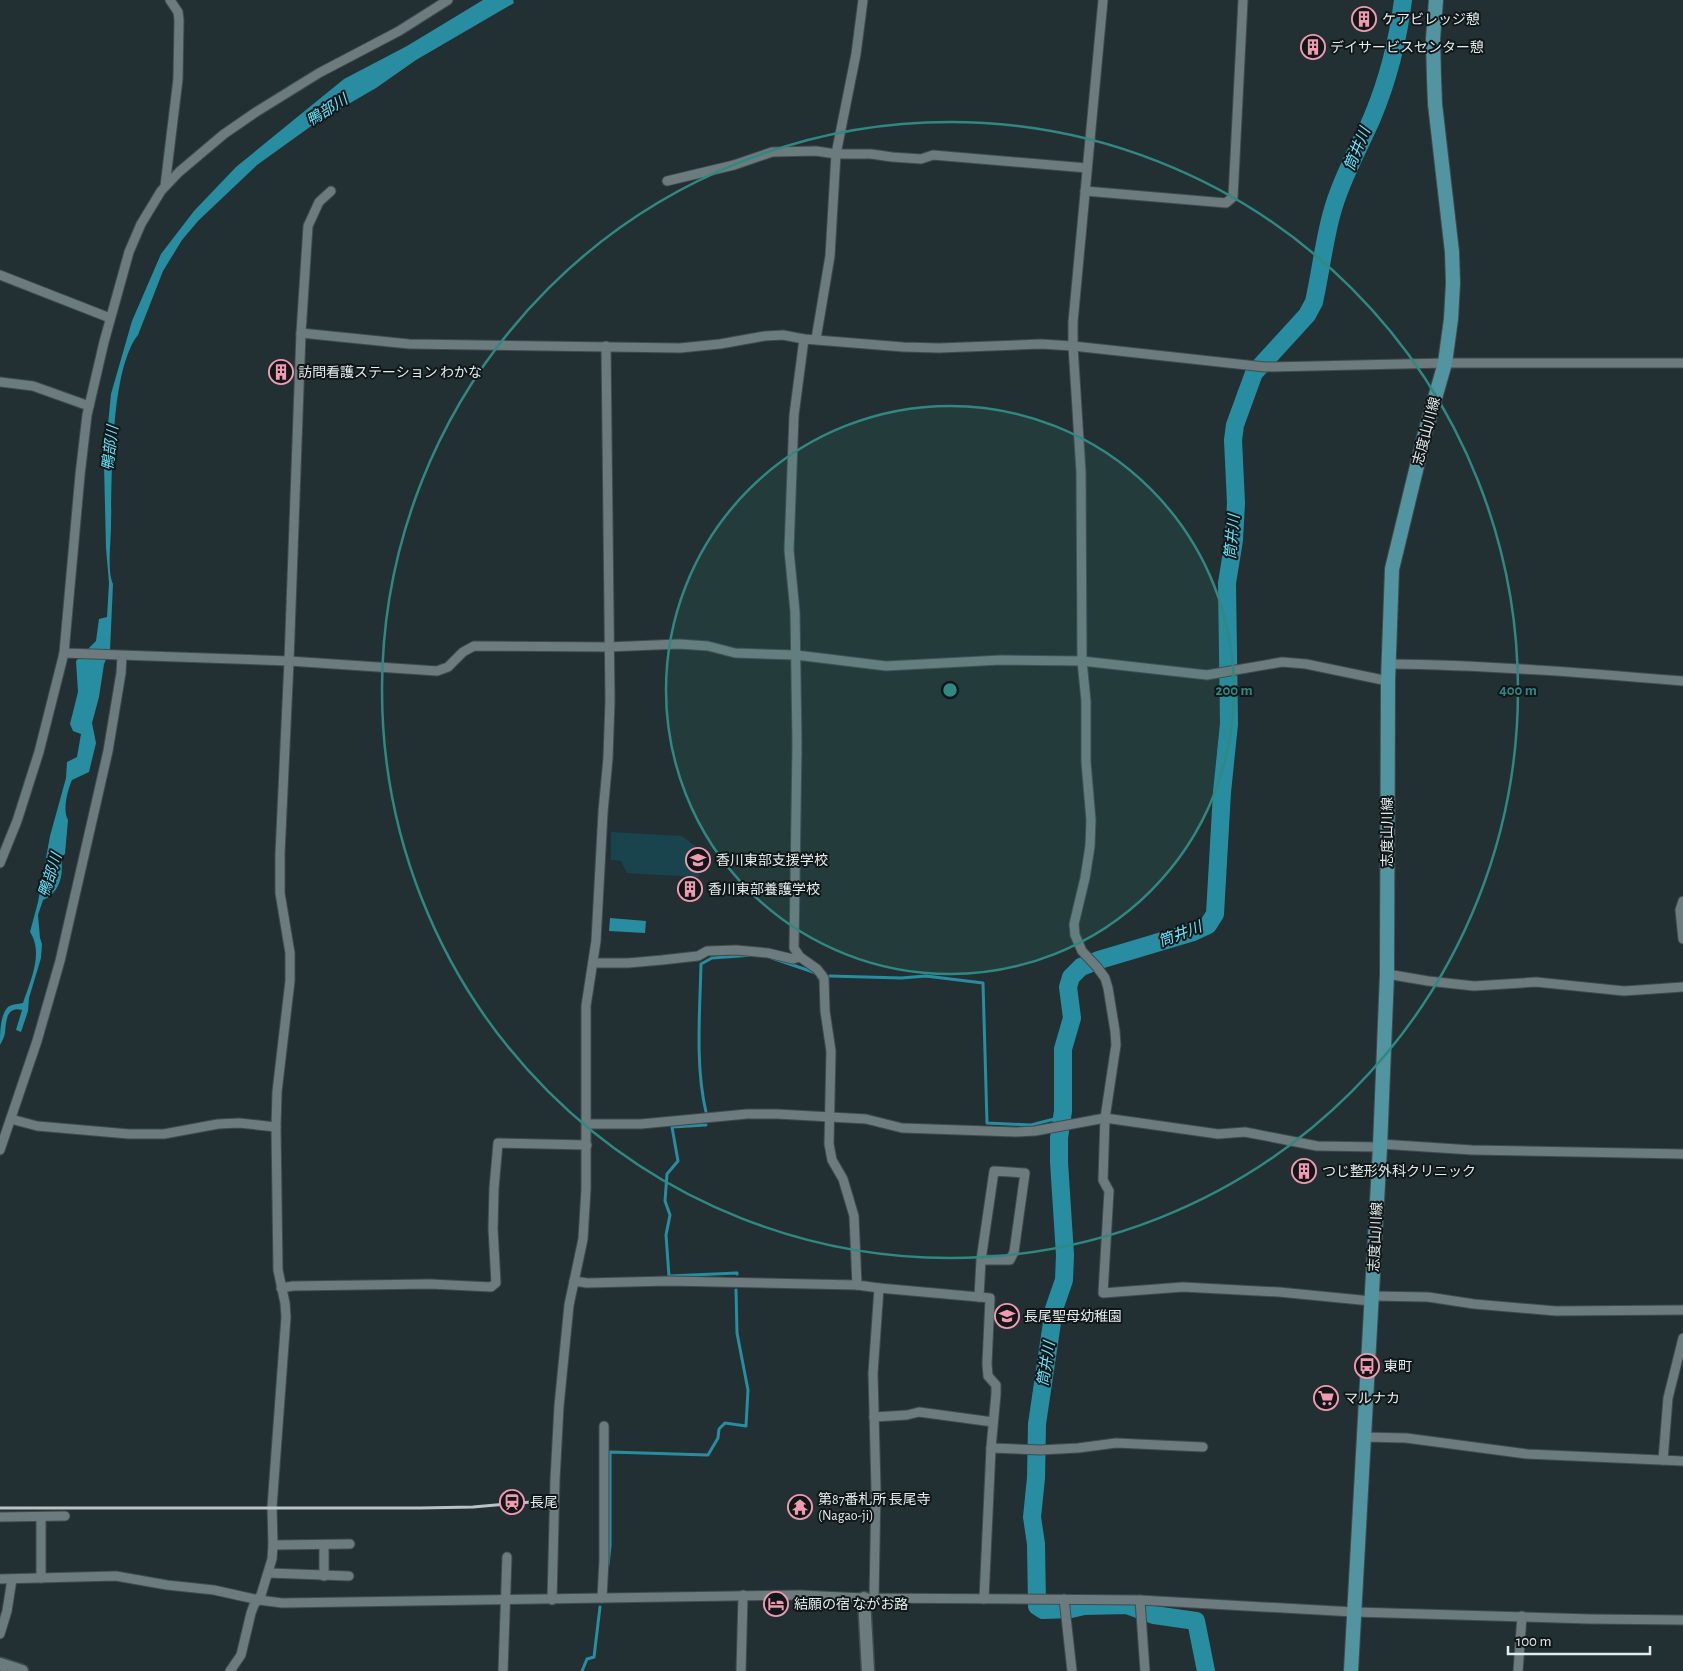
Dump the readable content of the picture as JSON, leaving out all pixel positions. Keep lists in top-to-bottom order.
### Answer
{
  "streets": {
    "main road": ["志度山川線"]
  },
  "water": ["鴨部川", "筒井川"],
  "places": {
    "building": [
      "ケアビレッジ憩",
      "デイサービスセンター憩",
      "訪問看護ステーション わかな",
      "香川東部養護学校",
      "つじ整形外科クリニック"
    ],
    "school or university": ["香川東部支援学校", "長尾聖母幼稚園"],
    "bus stop": ["東町"],
    "supermarket": ["マルナカ"],
    "station": ["長尾"],
    "temple": ["第87番札所 長尾寺 (Nagao-ji)"],
    "hotel": ["結願の宿 ながお路"]
  },
  "scale_bar": "100 m",
  "rings": ["200 m", "400 m"]
}
